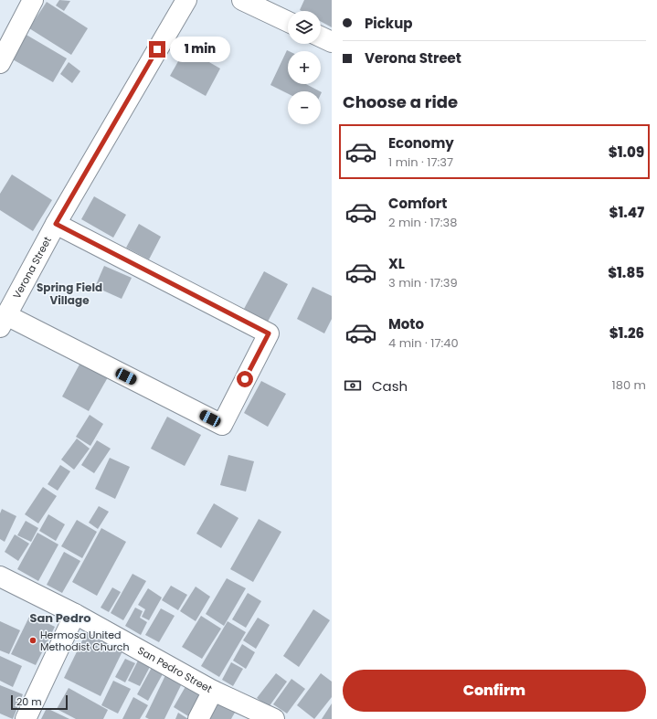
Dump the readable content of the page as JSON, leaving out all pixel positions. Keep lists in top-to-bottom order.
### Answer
{
  "streets": {
    "street": ["Verona Street", "San Pedro Street"]
  },
  "districts": ["Spring Field Village", "San Pedro"],
  "places": ["Hermosa United Methodist Church"],
  "scale_bar": "20 m",
  "page": {
    "banner": ["Pickup", "Verona Street"],
    "map_buttons": ["+", "−"],
    "bubble": "1 min",
    "heading": "Choose a ride",
    "list": [
      {
        "name": "Economy",
        "note": "1 min · 17:37",
        "value": "$1.09"
      },
      {
        "name": "Comfort",
        "note": "2 min · 17:38",
        "value": "$1.47"
      },
      {
        "name": "XL",
        "note": "3 min · 17:39",
        "value": "$1.85"
      },
      {
        "name": "Moto",
        "note": "4 min · 17:40",
        "value": "$1.26"
      }
    ],
    "pay": ["Cash", "180 m"],
    "buttons": "Confirm",
    "scale": "20 m"
  }
}
